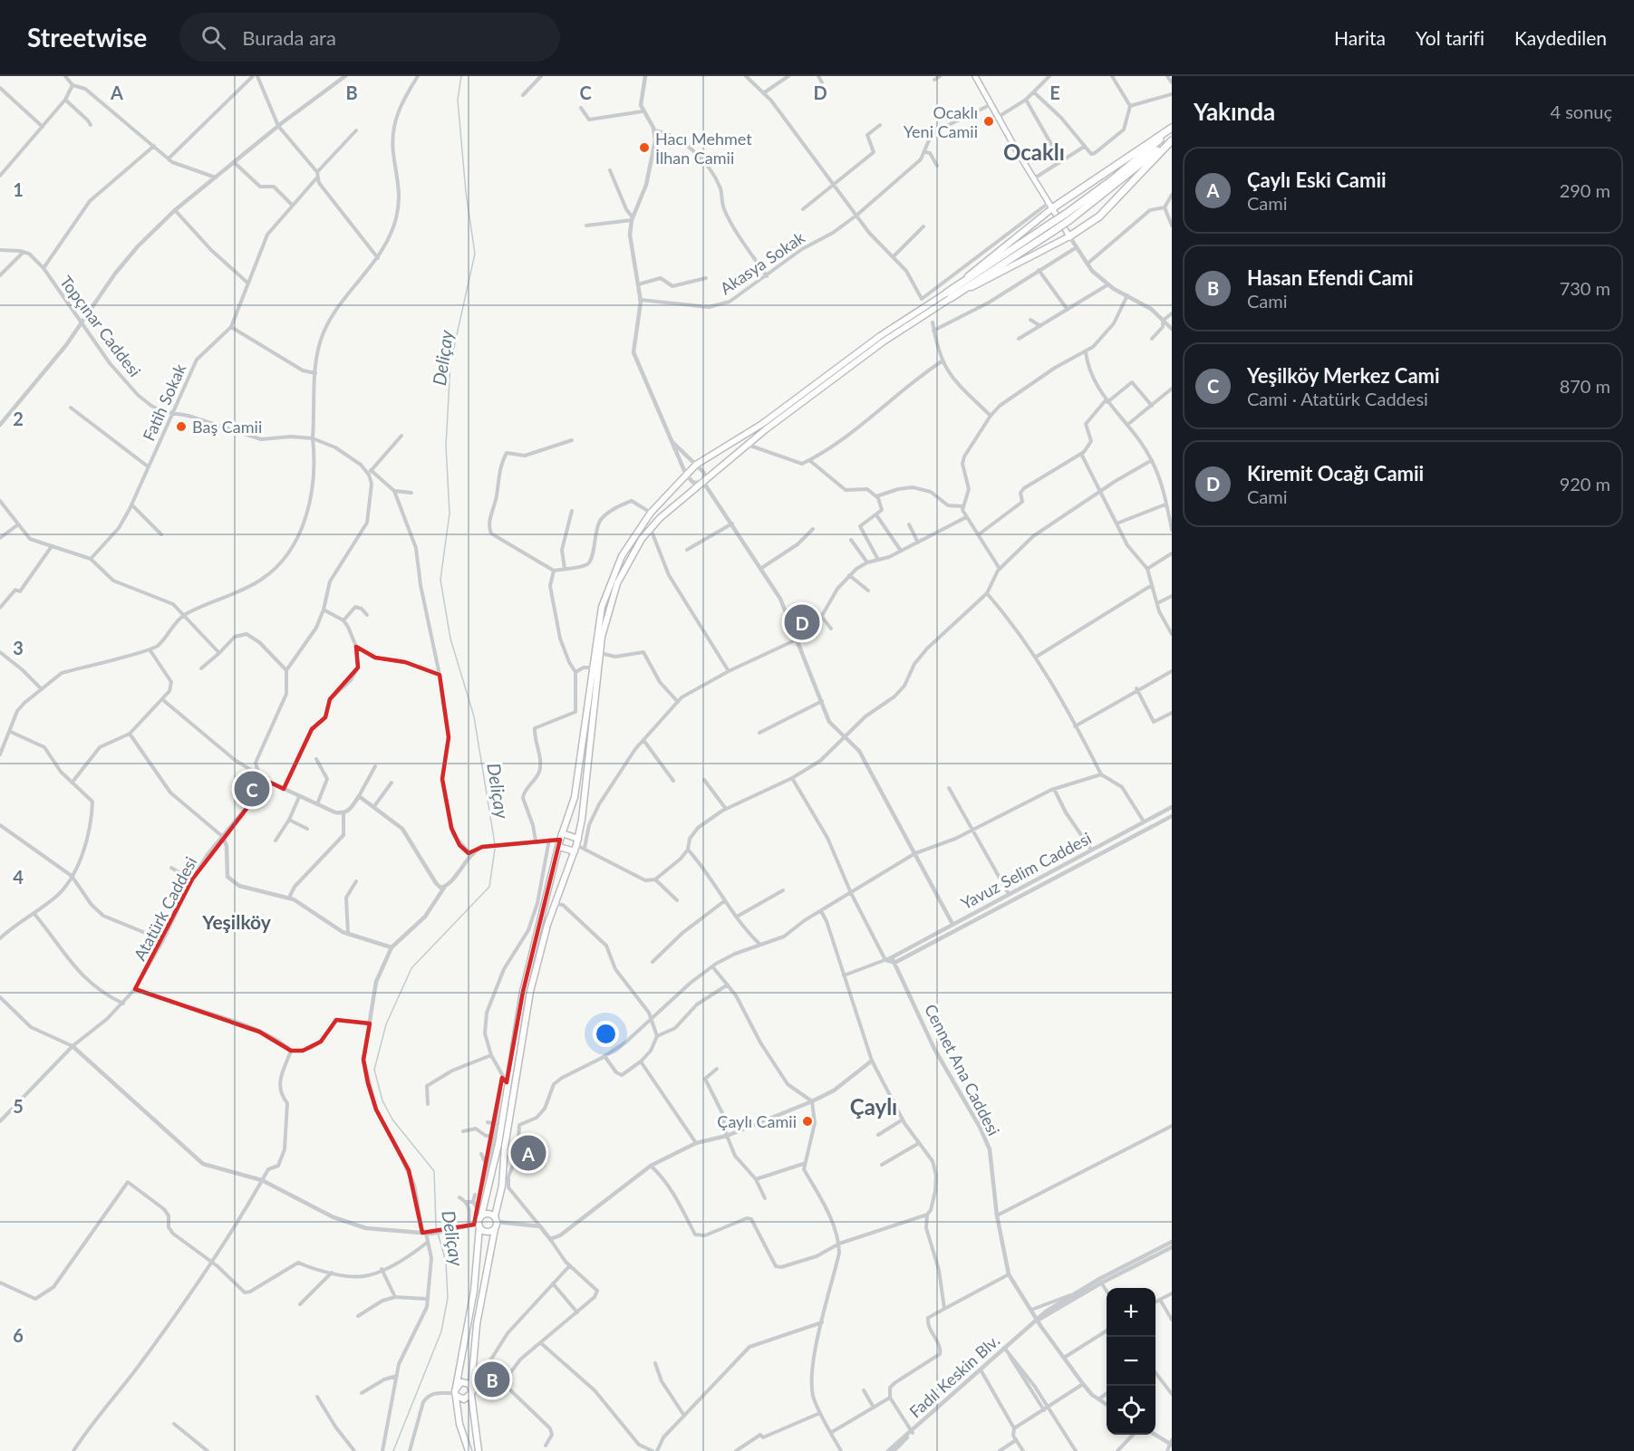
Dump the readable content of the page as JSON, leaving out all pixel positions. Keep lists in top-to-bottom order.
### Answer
{
  "streets": {
    "street": [
      "Akasya Sokak",
      "Topçınar Caddesi",
      "Fatih Sokak",
      "Yavuz Selim Caddesi",
      "Atatürk Caddesi",
      "Cennet Ana Caddesi",
      "Fadıl Keskin Blv."
    ]
  },
  "crossings": [
    ["Topçınar Caddesi", "Fatih Sokak"],
    ["Yavuz Selim Caddesi", "Cennet Ana Caddesi"],
    ["Cennet Ana Caddesi", "Fadıl Keskin Blv."]
  ],
  "districts": ["Ocaklı", "Yeşilköy", "Çaylı"],
  "water": ["Deliçay"],
  "places": [
    "Ocaklı Yeni Camii",
    "Hacı Mehmet İlhan Camii",
    "Baş Camii",
    "Çaylı Camii"
  ],
  "page": {
    "header": "Streetwise",
    "search": "Burada ara",
    "nav": ["Harita", "Yol tarifi", "Kaydedilen"],
    "heading": ["Yakında", "4 sonuç"],
    "list": [
      {
        "mark": "A",
        "name": "Çaylı Eski Camii",
        "note": "Cami",
        "value": "290 m"
      },
      {
        "mark": "B",
        "name": "Hasan Efendi Cami",
        "note": "Cami",
        "value": "730 m"
      },
      {
        "mark": "C",
        "name": "Yeşilköy Merkez Cami",
        "note": "Cami · Atatürk Caddesi",
        "value": "870 m"
      },
      {
        "mark": "D",
        "name": "Kiremit Ocağı Camii",
        "note": "Cami",
        "value": "920 m"
      }
    ],
    "pins": [
      "D",
      "C",
      "A",
      "B"
    ],
    "map_buttons": ["+", "−"]
  },
  "grid": {
    "columns": [
      "A",
      "B",
      "C",
      "D",
      "E"
    ],
    "rows": [
      "1",
      "2",
      "3",
      "4",
      "5",
      "6"
    ]
  }
}
